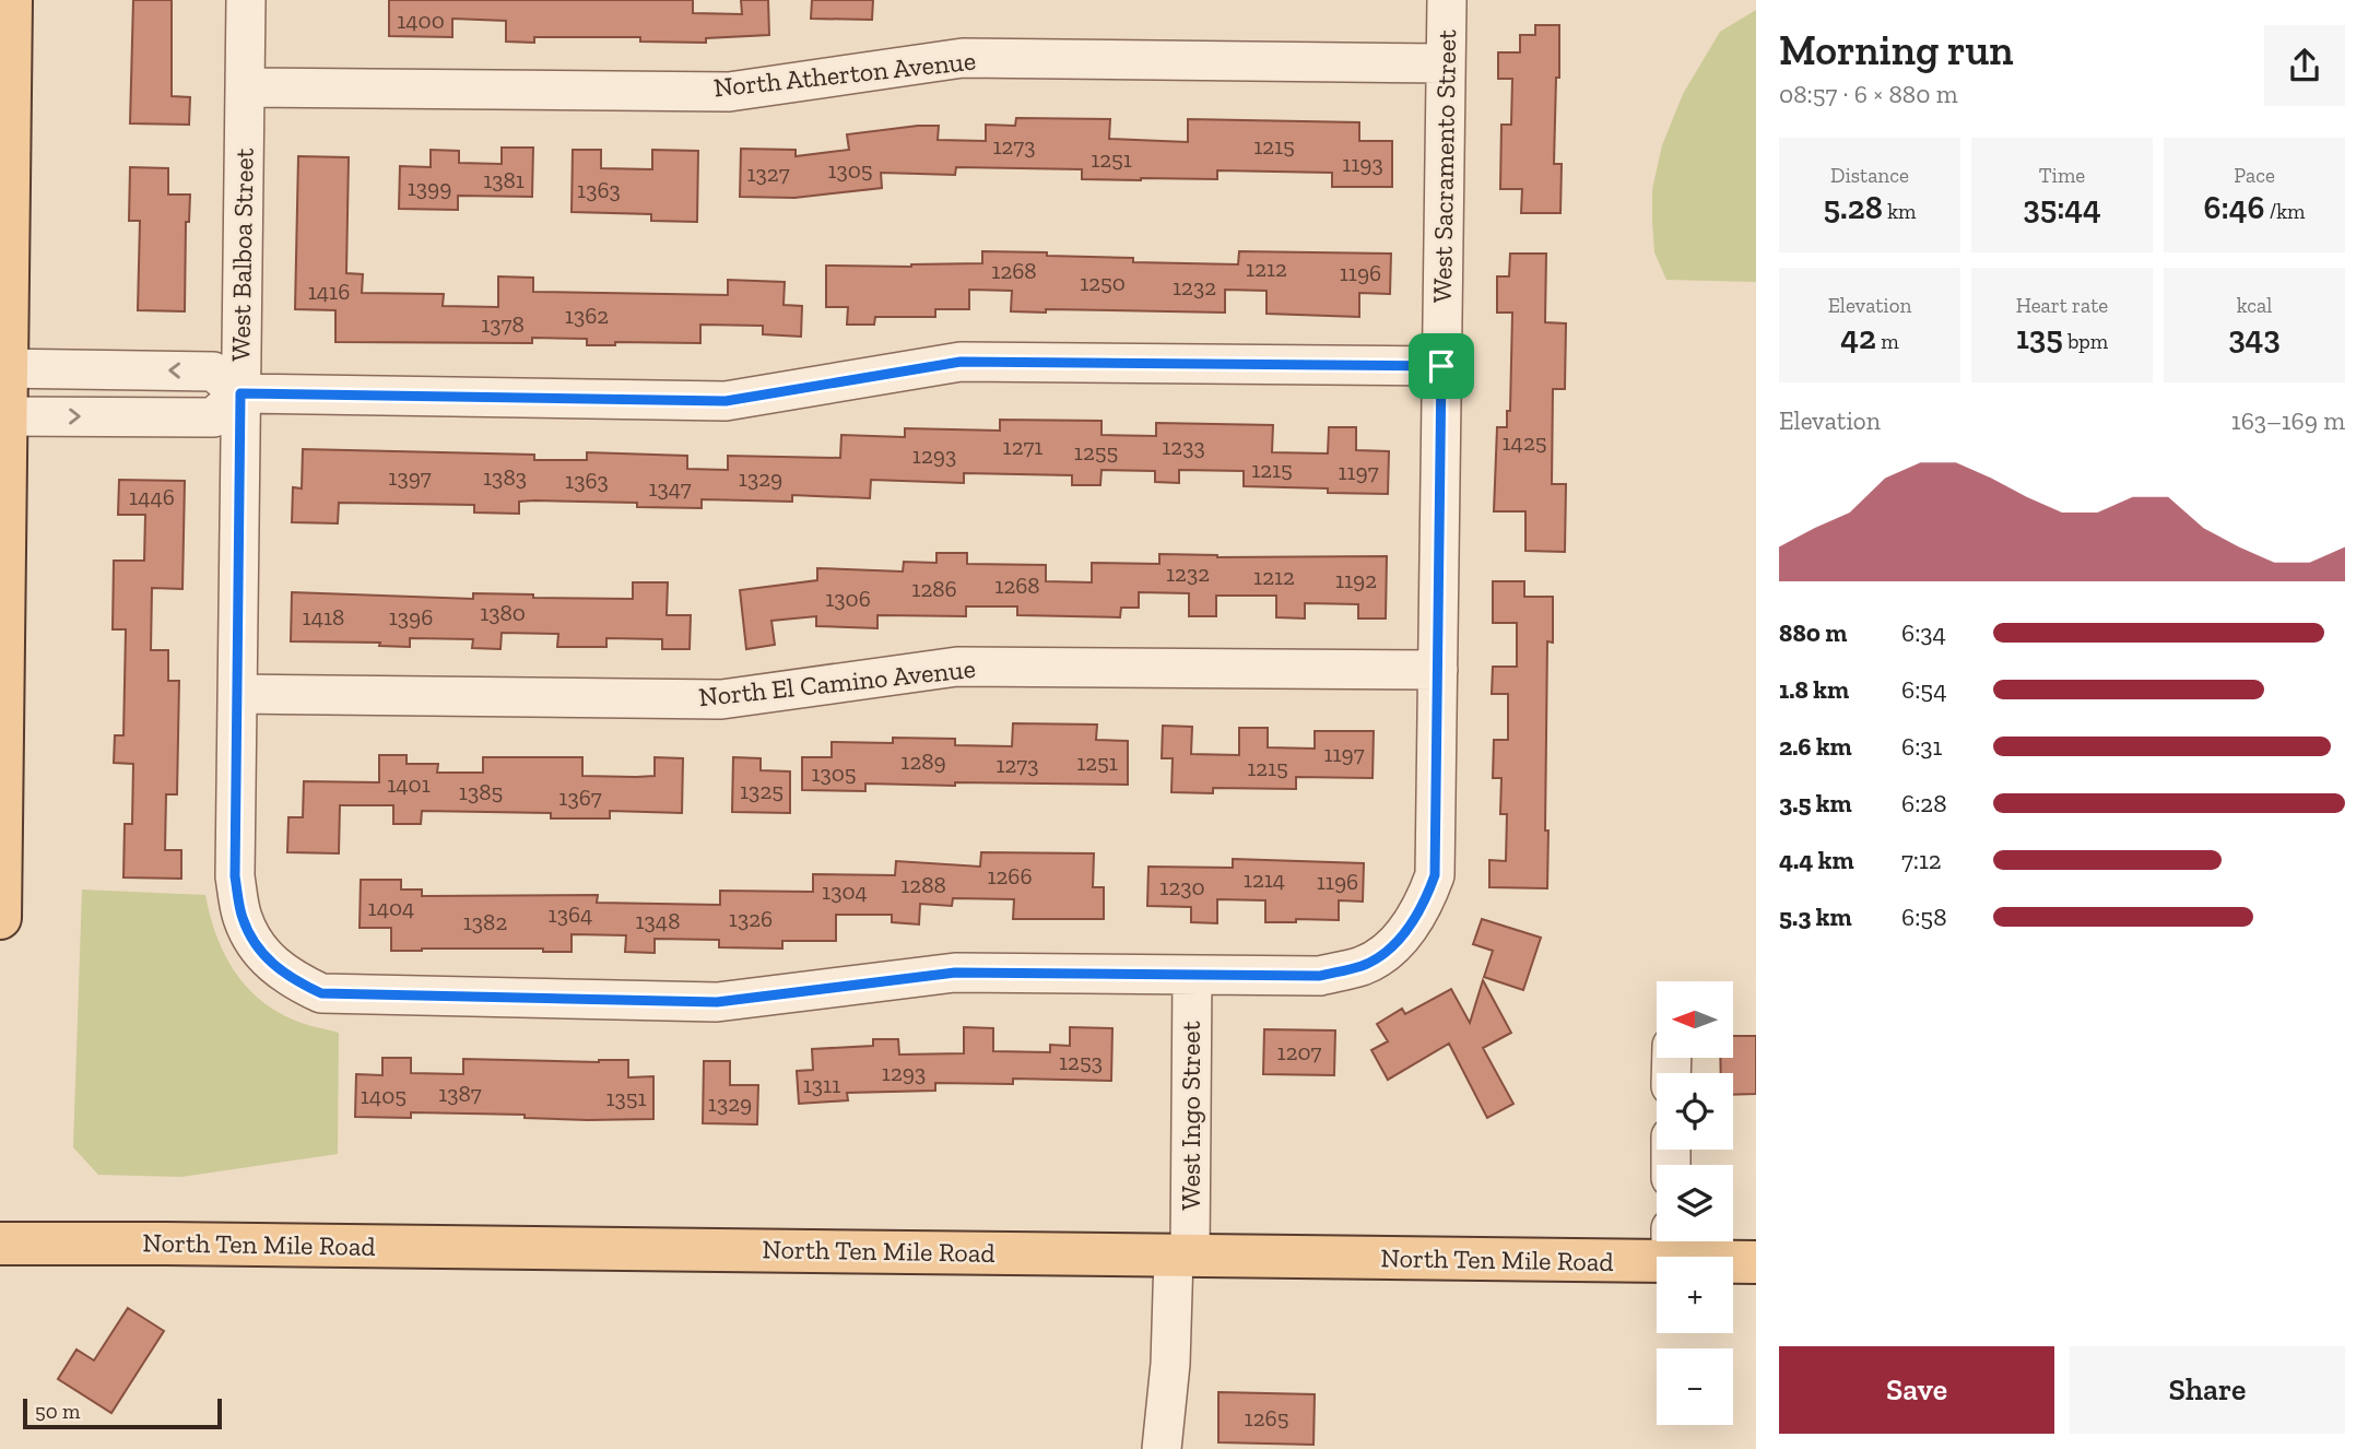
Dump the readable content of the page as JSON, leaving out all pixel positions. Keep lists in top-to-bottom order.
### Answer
{
  "streets": {
    "main road": ["North Ten Mile Road"],
    "street": [
      "North Atherton Avenue",
      "West Sacramento Street",
      "West Balboa Street",
      "North El Camino Avenue",
      "West Ingo Street"
    ]
  },
  "crossings": [
    ["North Atherton Avenue", "West Sacramento Street"],
    ["North Atherton Avenue", "West Balboa Street"],
    ["West Sacramento Street", "West Balboa Street"],
    ["West Sacramento Street", "North El Camino Avenue"],
    ["West Sacramento Street", "West Ingo Street"],
    ["West Balboa Street", "North El Camino Avenue"],
    ["West Balboa Street", "West Ingo Street"],
    ["West Ingo Street", "North Ten Mile Road"]
  ],
  "house_numbers": [
    "1400",
    "1273",
    "1215",
    "1251",
    "1193",
    "1305",
    "1327",
    "1381",
    "1399",
    "1363",
    "1212",
    "1268",
    "1196",
    "1250",
    "1232",
    "1416",
    "1362",
    "1378",
    "1425",
    "1271",
    "1233",
    "1255",
    "1293",
    "1215",
    "1197",
    "1397",
    "1383",
    "1329",
    "1363",
    "1347",
    "1446",
    "1232",
    "1212",
    "1192",
    "1268",
    "1286",
    "1306",
    "1380",
    "1418",
    "1396",
    "1197",
    "1289",
    "1251",
    "1273",
    "1215",
    "1305",
    "1401",
    "1325",
    "1385",
    "1367",
    "1266",
    "1214",
    "1196",
    "1288",
    "1230",
    "1304",
    "1404",
    "1364",
    "1326",
    "1348",
    "1382",
    "1207",
    "1253",
    "1293",
    "1311",
    "1387",
    "1405",
    "1351",
    "1329",
    "1265"
  ],
  "scale_bar": "50 m",
  "north": "left",
  "page": {
    "heading": ["Morning run", "08:57 · 6 × 880 m"],
    "stats": [
      ["Distance", "5.28 km"],
      ["Time", "35:44"],
      ["Pace", "6:46 /km"],
      ["Elevation", "42 m"],
      ["Heart rate", "135 bpm"],
      ["kcal", "343"]
    ],
    "chart": ["Elevation", "163–169 m"],
    "list": [
      {
        "name": "880 m",
        "note": "6:34"
      },
      {
        "name": "1.8 km",
        "note": "6:54"
      },
      {
        "name": "2.6 km",
        "note": "6:31"
      },
      {
        "name": "3.5 km",
        "note": "6:28"
      },
      {
        "name": "4.4 km",
        "note": "7:12"
      },
      {
        "name": "5.3 km",
        "note": "6:58"
      }
    ],
    "map_buttons": ["+", "−"],
    "buttons": ["Save", "Share"],
    "scale": "50 m"
  }
}
